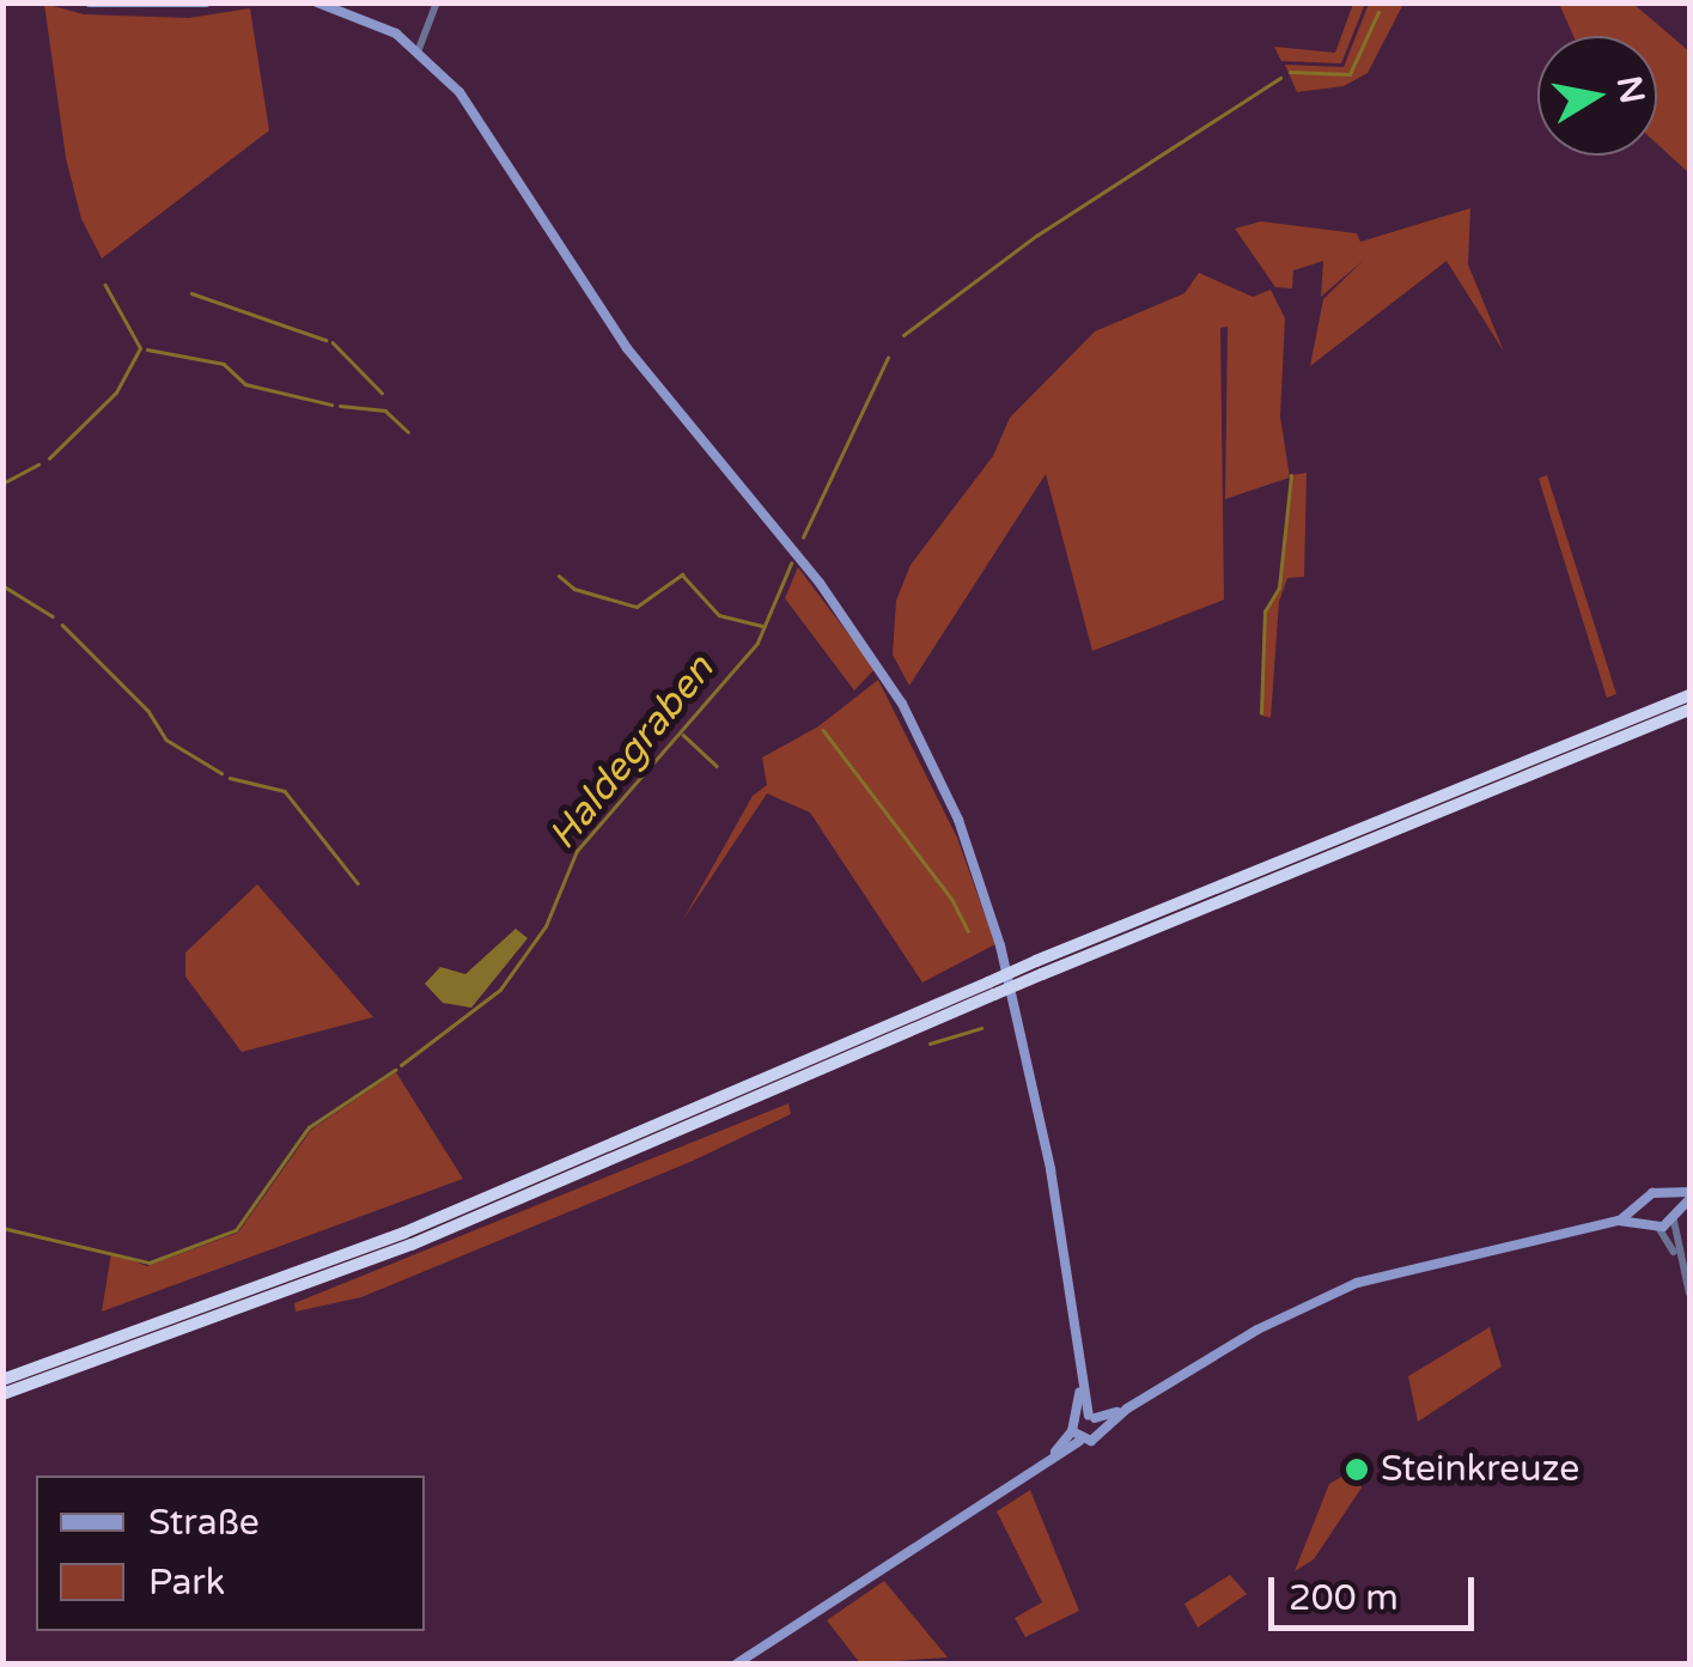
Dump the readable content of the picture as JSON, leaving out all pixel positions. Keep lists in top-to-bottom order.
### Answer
{
  "water": ["Haldegraben"],
  "places": ["Steinkreuze"],
  "legend": ["Straße", "Park"],
  "scale_bar": "200 m",
  "north": "right"
}
